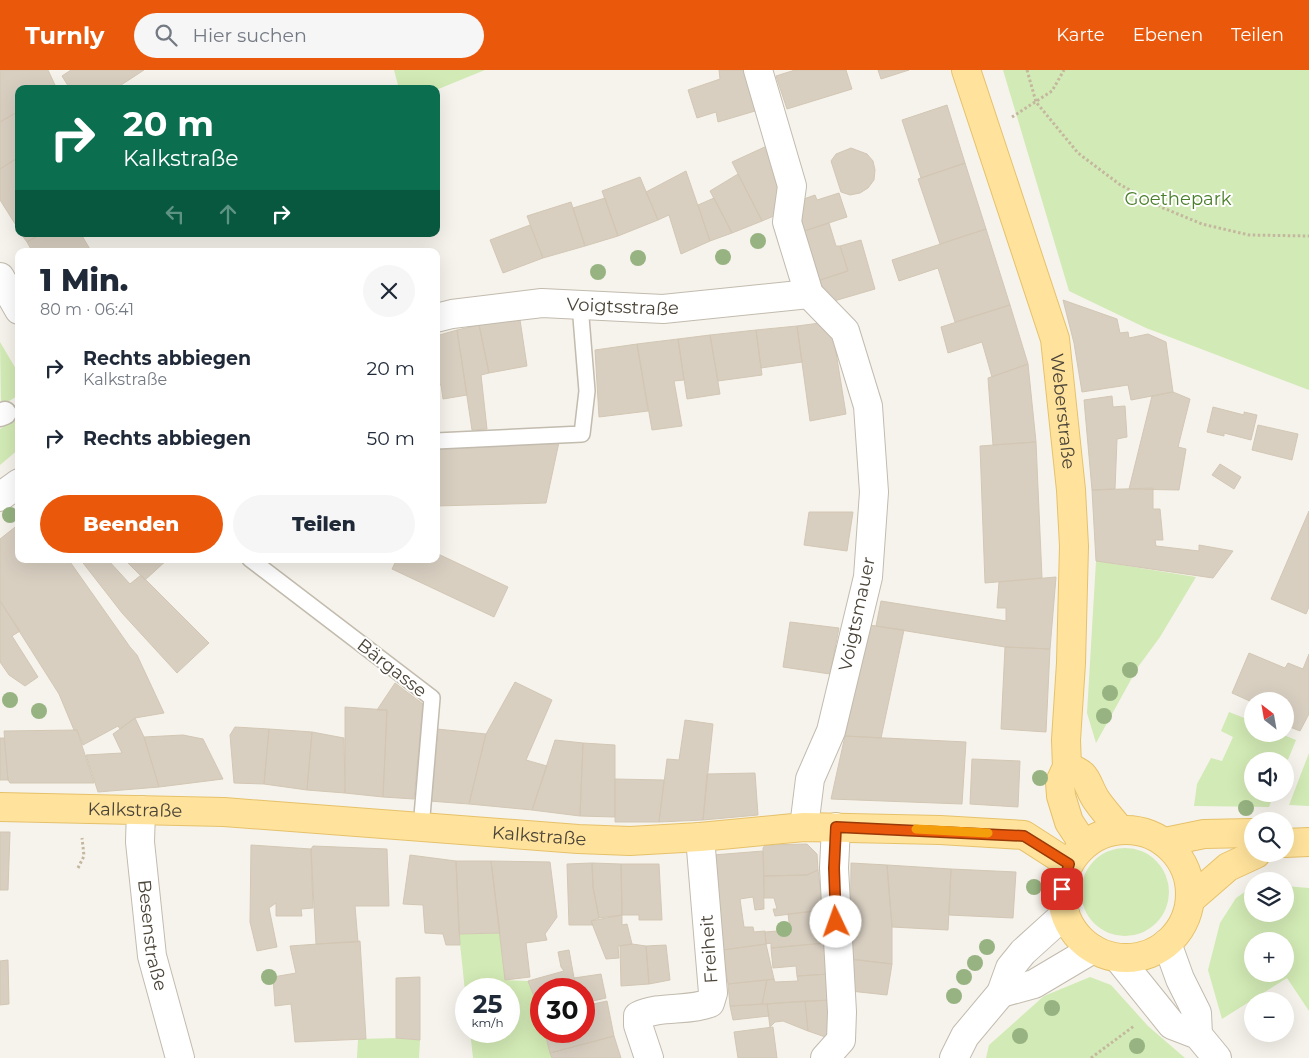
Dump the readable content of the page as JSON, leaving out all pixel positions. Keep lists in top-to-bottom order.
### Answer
{
  "streets": {
    "main road": ["Weberstraße", "Kalkstraße"],
    "street": [
      "Voigtsstraße",
      "Voigtsmauer",
      "Besenstraße",
      "Freiheit"
    ],
    "lane": ["Bärgasse"]
  },
  "crossings": [
    ["Voigtsstraße", "Voigtsmauer"],
    ["Weberstraße", "Kalkstraße"],
    ["Voigtsmauer", "Kalkstraße"],
    ["Bärgasse", "Kalkstraße"],
    ["Kalkstraße", "Besenstraße"],
    ["Kalkstraße", "Freiheit"]
  ],
  "parks": ["Goethepark"],
  "north": "top left",
  "page": {
    "header": "Turnly",
    "search": "Hier suchen",
    "nav": ["Karte", "Ebenen", "Teilen"],
    "turn": ["20 m", "Kalkstraße"],
    "heading": ["1 Min.", "80 m · 06:41"],
    "list": [
      {
        "name": "Rechts abbiegen",
        "note": "Kalkstraße",
        "value": "20 m"
      },
      {
        "name": "Rechts abbiegen",
        "value": "50 m"
      }
    ],
    "buttons": ["Beenden", "Teilen"],
    "map_buttons": ["+", "−"],
    "speed": "25 km/h",
    "limit": "30"
  }
}
